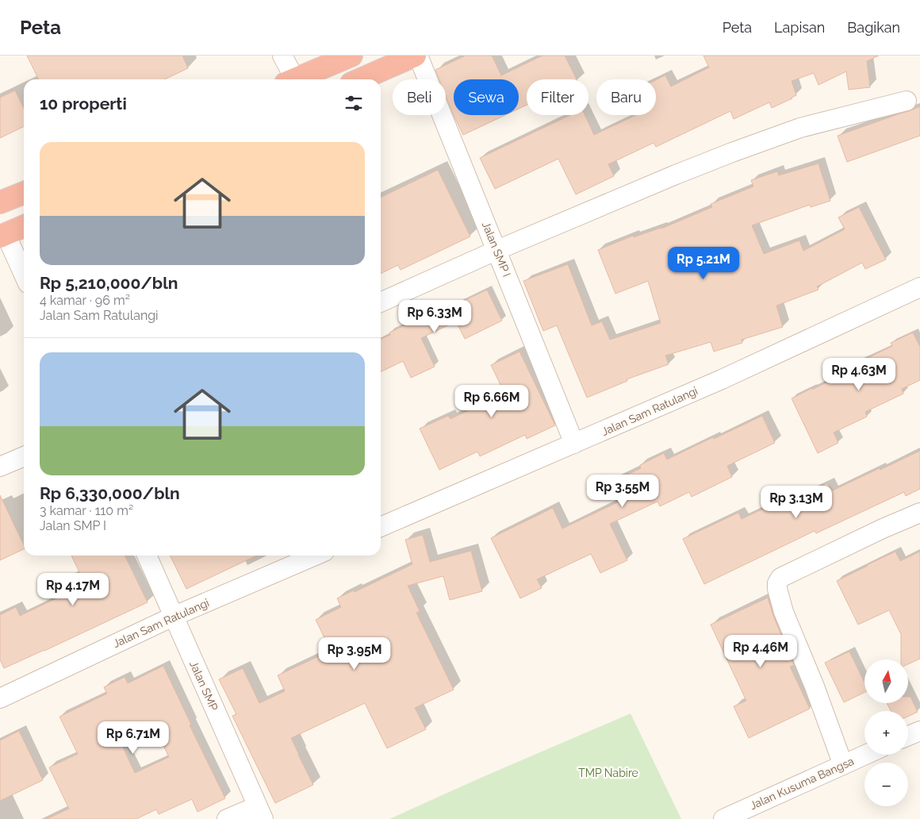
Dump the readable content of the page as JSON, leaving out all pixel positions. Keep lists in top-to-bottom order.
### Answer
{
  "streets": {
    "street": [
      "Jalan SMP I",
      "Jalan Sam Ratulangi",
      "Jalan SMP",
      "Jalan Kusuma Bangsa"
    ]
  },
  "crossings": [
    ["Jalan SMP I", "Jalan Sam Ratulangi"],
    ["Jalan Sam Ratulangi", "Jalan SMP"]
  ],
  "parks": ["TMP Nabire"],
  "north": "top",
  "page": {
    "header": "Peta",
    "nav": ["Peta", "Lapisan", "Bagikan"],
    "chip": [
      "Beli",
      "Sewa",
      "Filter",
      "Baru"
    ],
    "heading": "10 properti",
    "list": [
      {
        "name": "Rp 5,210,000/bln",
        "note": "4 kamar · 96 m² · Jalan Sam Ratulangi"
      },
      {
        "name": "Rp 6,330,000/bln",
        "note": "3 kamar · 110 m² · Jalan SMP I"
      }
    ],
    "price": [
      "Rp 5.21M",
      "Rp 6.33M",
      "Rp 4.63M",
      "Rp 6.66M",
      "Rp 3.55M",
      "Rp 3.13M",
      "Rp 4.17M",
      "Rp 4.46M",
      "Rp 3.95M",
      "Rp 6.71M"
    ],
    "map_buttons": ["+", "−"]
  }
}
